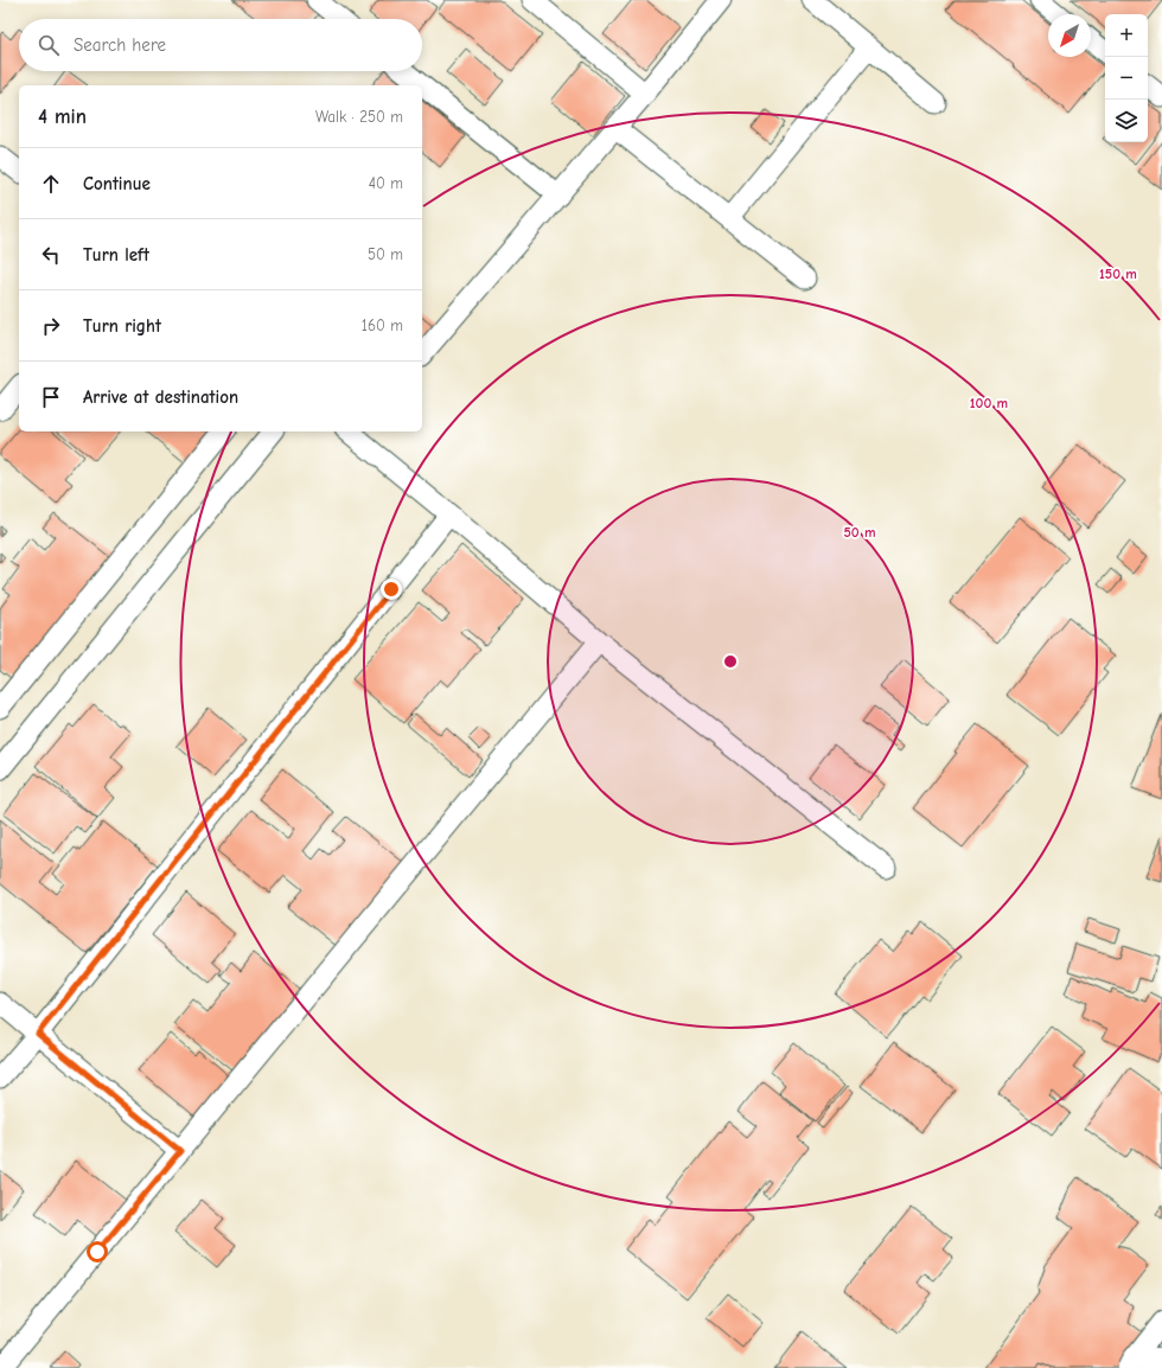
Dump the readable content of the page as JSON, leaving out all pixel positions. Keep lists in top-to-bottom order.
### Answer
{
  "north": "bottom left",
  "page": {
    "map_buttons": ["+", "−"],
    "search": "Search here",
    "heading": ["4 min", "Walk · 250 m"],
    "list": [
      ["Continue", "40 m"],
      ["Turn left", "50 m"],
      ["Turn right", "160 m"],
      "Arrive at destination"
    ]
  },
  "rings": ["150 m", "100 m", "50 m"]
}
